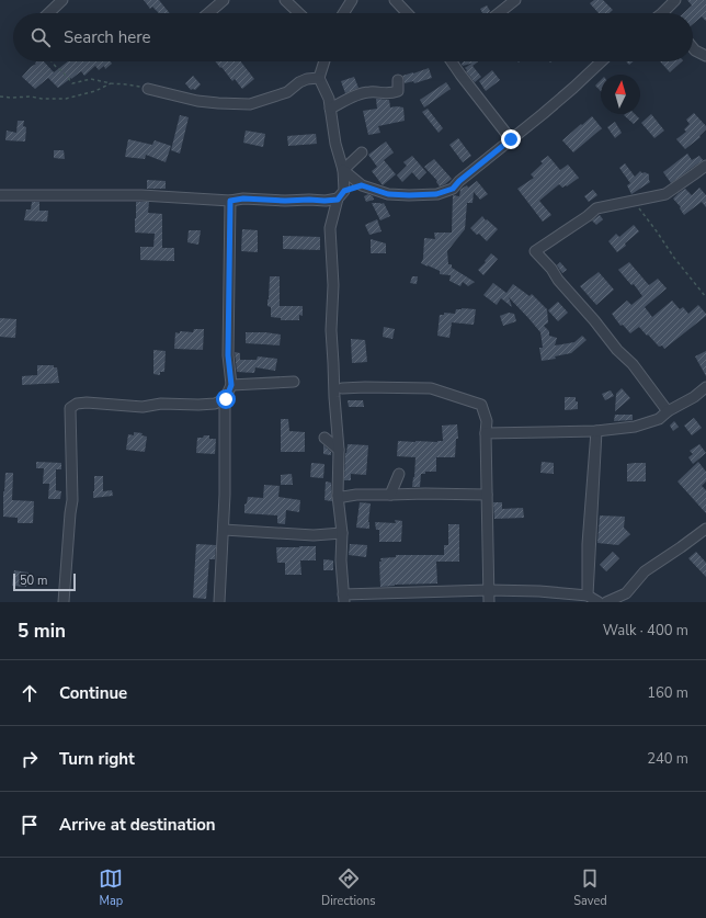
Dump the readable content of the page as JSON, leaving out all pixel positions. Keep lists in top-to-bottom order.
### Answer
{
  "scale_bar": "50 m",
  "north": "top",
  "page": {
    "search": "Search here",
    "scale": "50 m",
    "heading": ["5 min", "Walk · 400 m"],
    "list": [
      ["Continue", "160 m"],
      ["Turn right", "240 m"],
      "Arrive at destination"
    ],
    "nav": ["Map", "Directions", "Saved"]
  }
}
